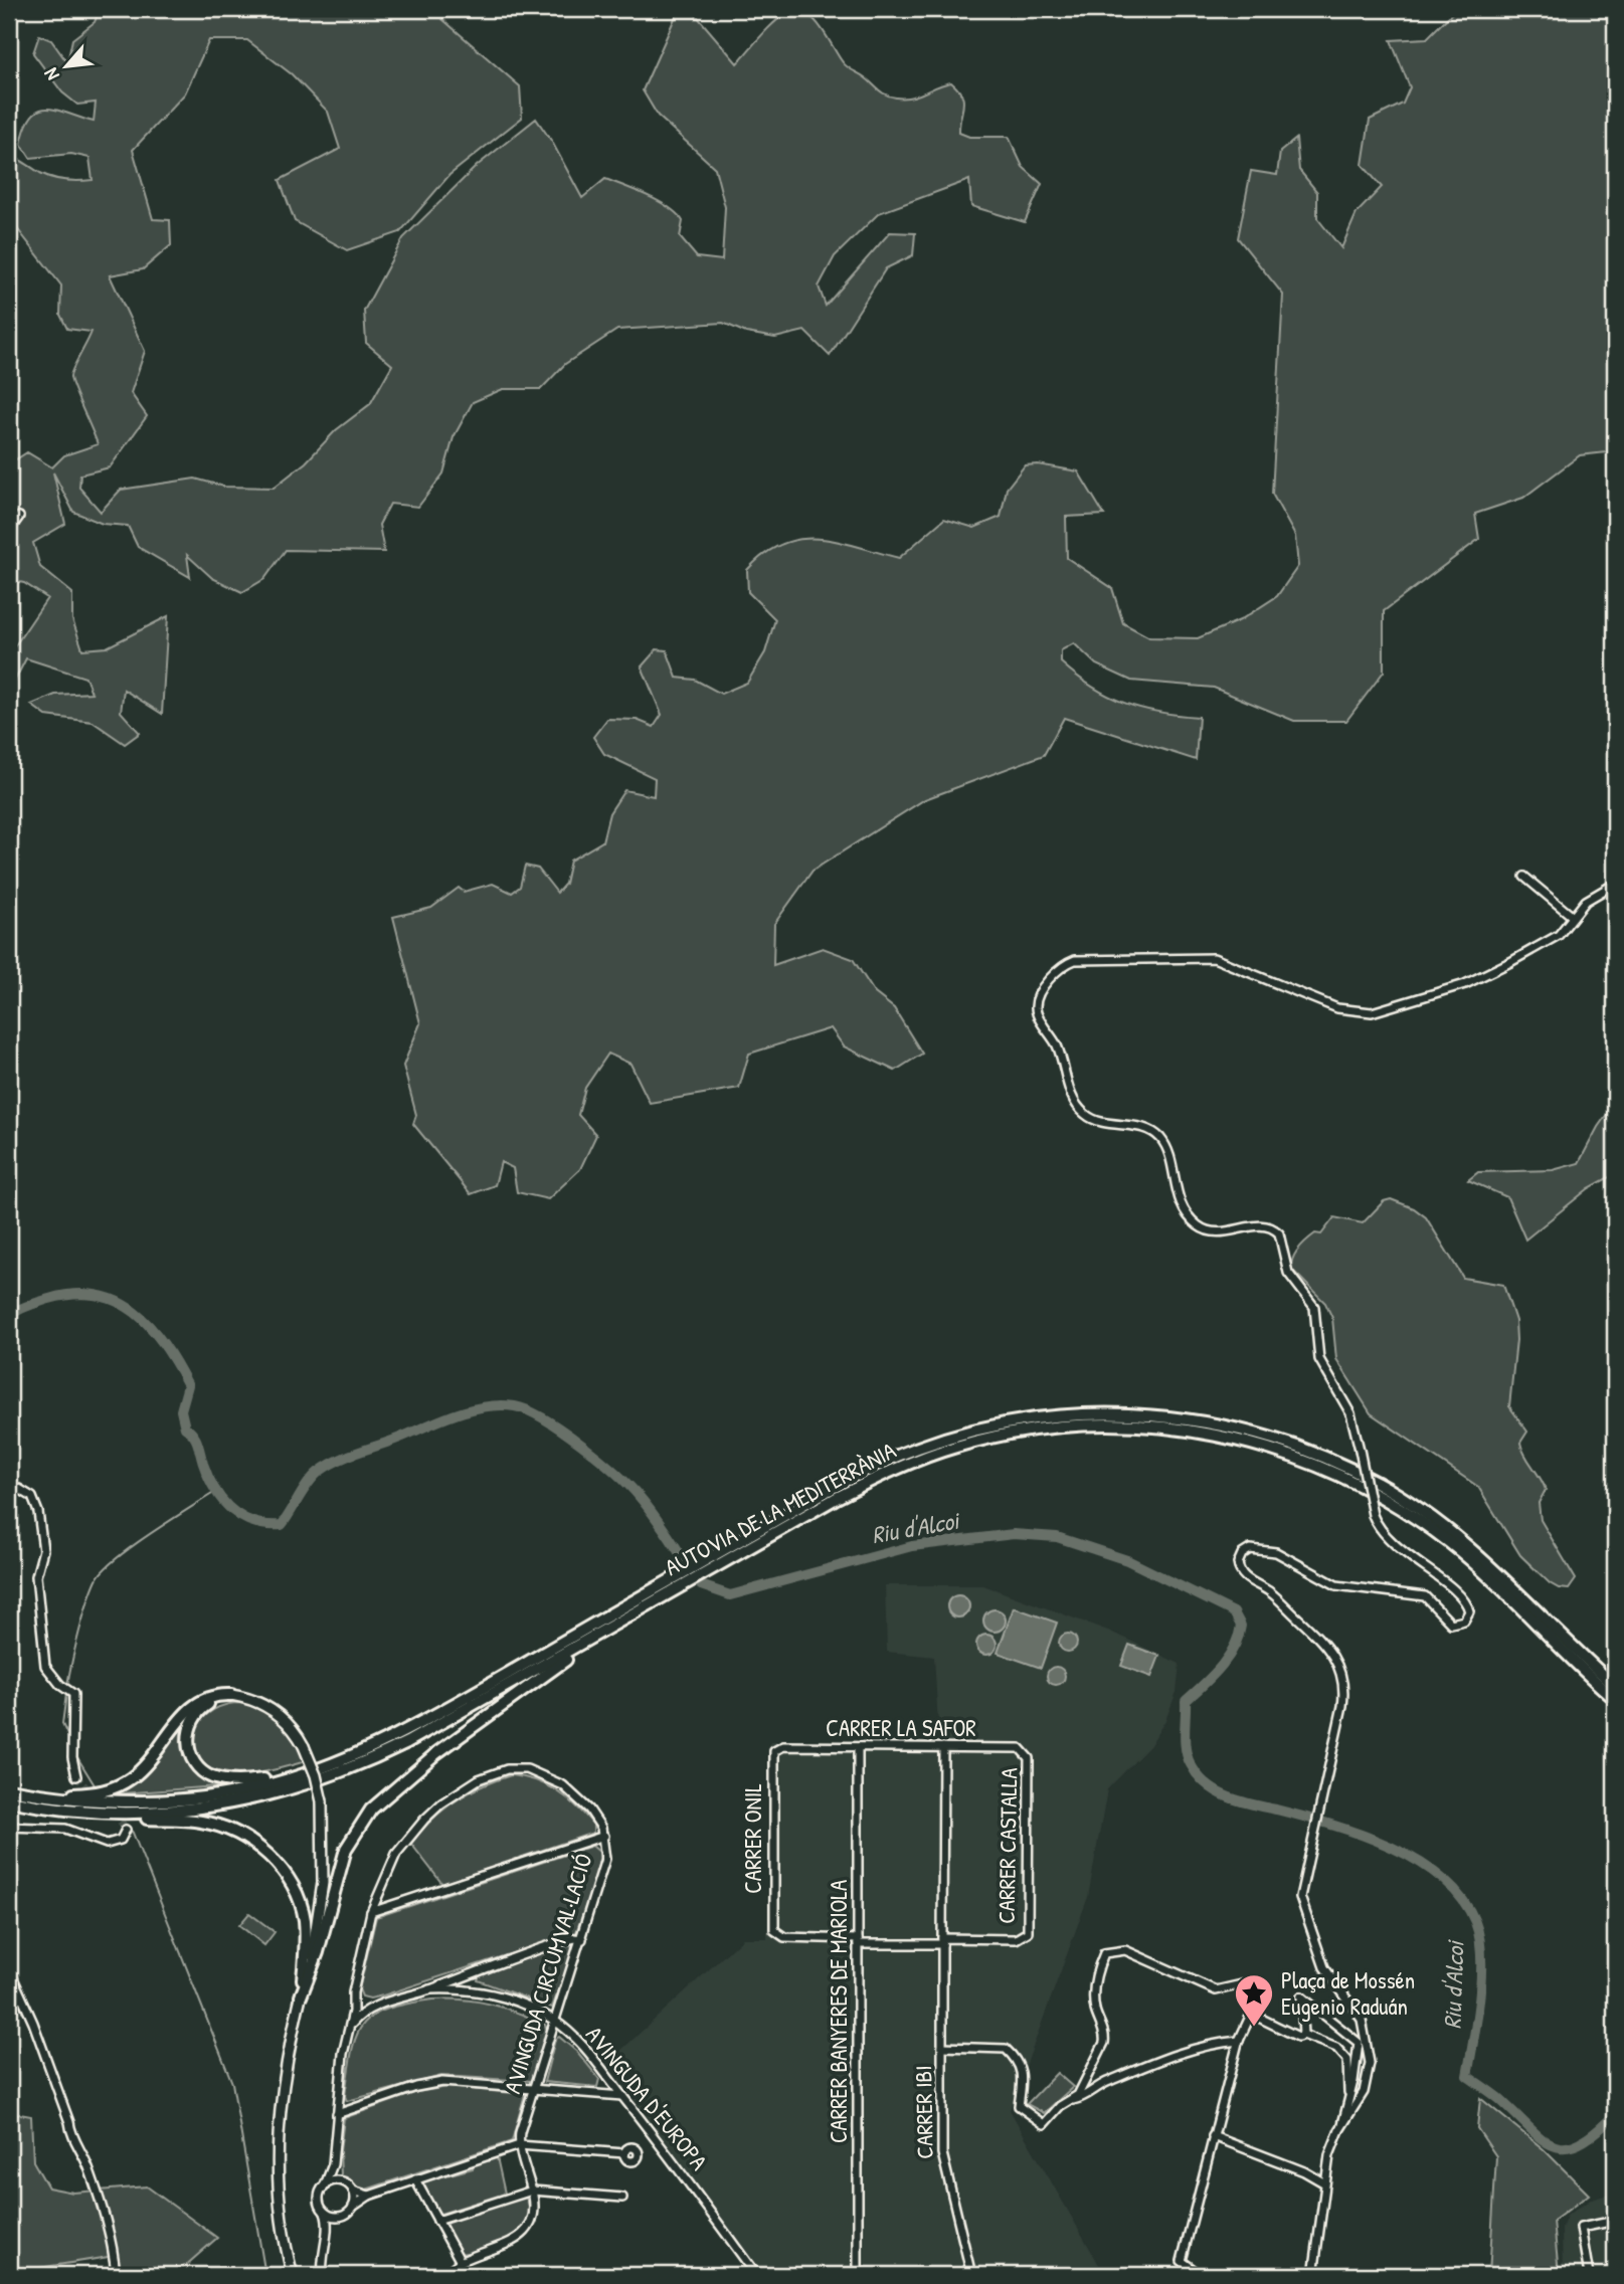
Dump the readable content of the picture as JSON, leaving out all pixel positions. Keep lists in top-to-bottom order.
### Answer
{
  "streets": {
    "highway": ["AUTOVIA DE LA MEDITERRÀNIA"],
    "street": [
      "CARRER LA SAFOR",
      "CARRER ONIL",
      "CARRER CASTALLA",
      "AVINGUDA CIRCUMVAL·LACIÓ",
      "CARRER BANYERES DE MARIOLA",
      "AVINGUDA D'EUROPA",
      "CARRER IBI"
    ]
  },
  "crossings": [
    ["CARRER LA SAFOR", "CARRER ONIL"],
    ["CARRER LA SAFOR", "CARRER CASTALLA"],
    ["CARRER LA SAFOR", "CARRER BANYERES DE MARIOLA"],
    ["CARRER LA SAFOR", "CARRER IBI"],
    ["CARRER ONIL", "CARRER BANYERES DE MARIOLA"],
    ["CARRER CASTALLA", "CARRER IBI"],
    ["AVINGUDA CIRCUMVAL·LACIÓ", "AVINGUDA D'EUROPA"]
  ],
  "water": ["Riu d'Alcoi"],
  "places": {
    "place": ["Plaça de Mossén Eugenio Raduán"]
  },
  "north": "bottom left"
}
